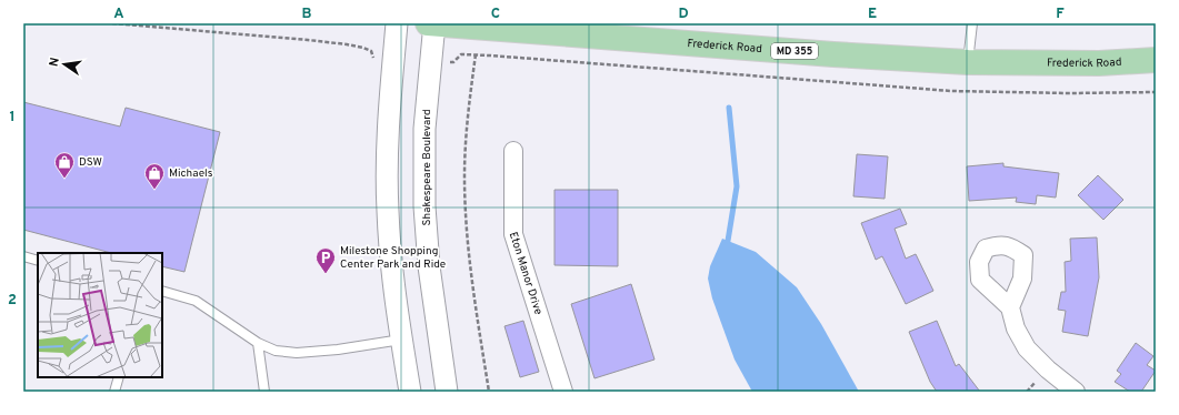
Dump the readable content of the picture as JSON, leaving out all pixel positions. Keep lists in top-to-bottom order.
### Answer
{
  "streets": {
    "main road": ["Frederick Road", "MD 355"],
    "street": ["Shakespeare Boulevard", "Eton Manor Drive"]
  },
  "crossings": [
    ["Frederick Road", "Shakespeare Boulevard"]
  ],
  "places": {
    "shop": ["DSW", "Michaels"],
    "parking": ["Milestone Shopping Center Park and Ride"]
  },
  "north": "left",
  "grid": {
    "columns": [
      "A",
      "B",
      "C",
      "D",
      "E",
      "F"
    ],
    "rows": ["1", "2"]
  }
}
